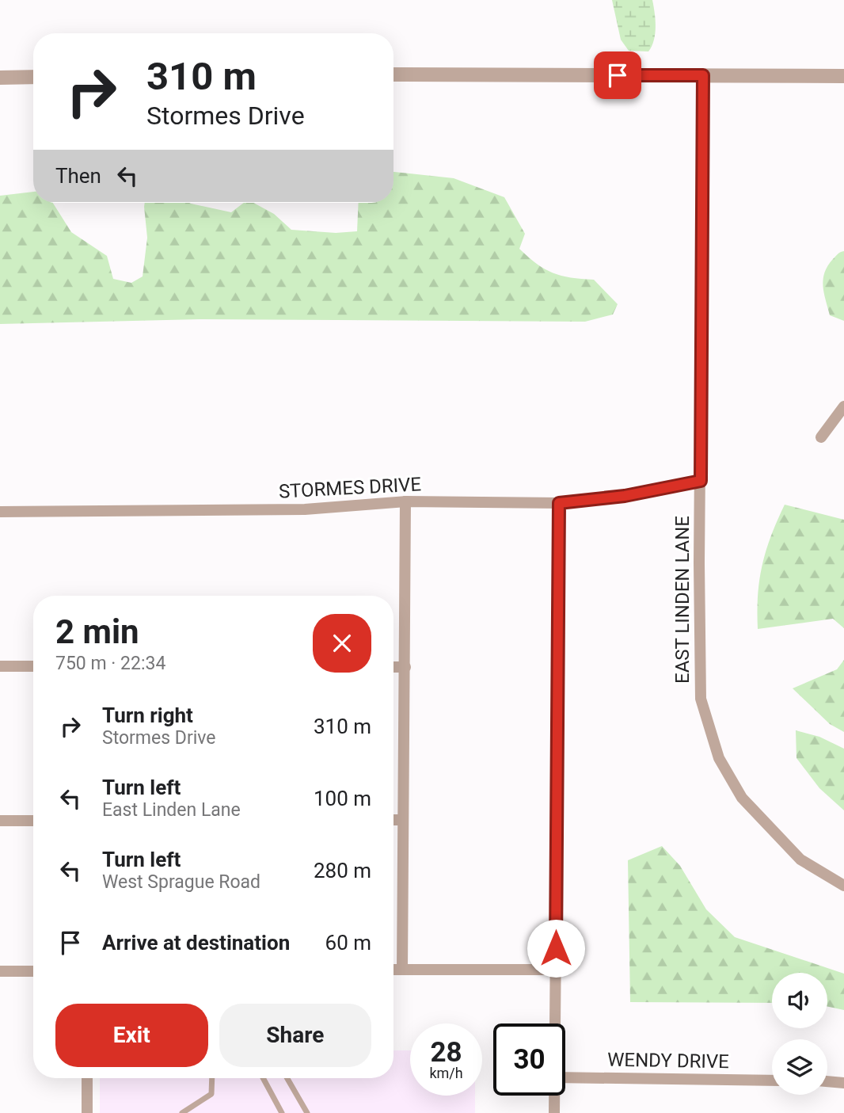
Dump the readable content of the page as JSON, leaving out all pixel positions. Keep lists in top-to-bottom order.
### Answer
{
  "streets": {
    "street": ["STORMES DRIVE", "EAST LINDEN LANE", "WENDY DRIVE"]
  },
  "crossings": [
    ["STORMES DRIVE", "EAST LINDEN LANE"]
  ],
  "page": {
    "turn": ["310 m", "Stormes Drive"],
    "then": "Then",
    "heading": ["2 min", "750 m · 22:34"],
    "list": [
      {
        "name": "Turn right",
        "note": "Stormes Drive",
        "value": "310 m"
      },
      {
        "name": "Turn left",
        "note": "East Linden Lane",
        "value": "100 m"
      },
      {
        "name": "Turn left",
        "note": "West Sprague Road",
        "value": "280 m"
      },
      {
        "name": "Arrive at destination",
        "value": "60 m"
      }
    ],
    "buttons": ["Exit", "Share"],
    "speed": "28 km/h",
    "limit": "30"
  }
}
